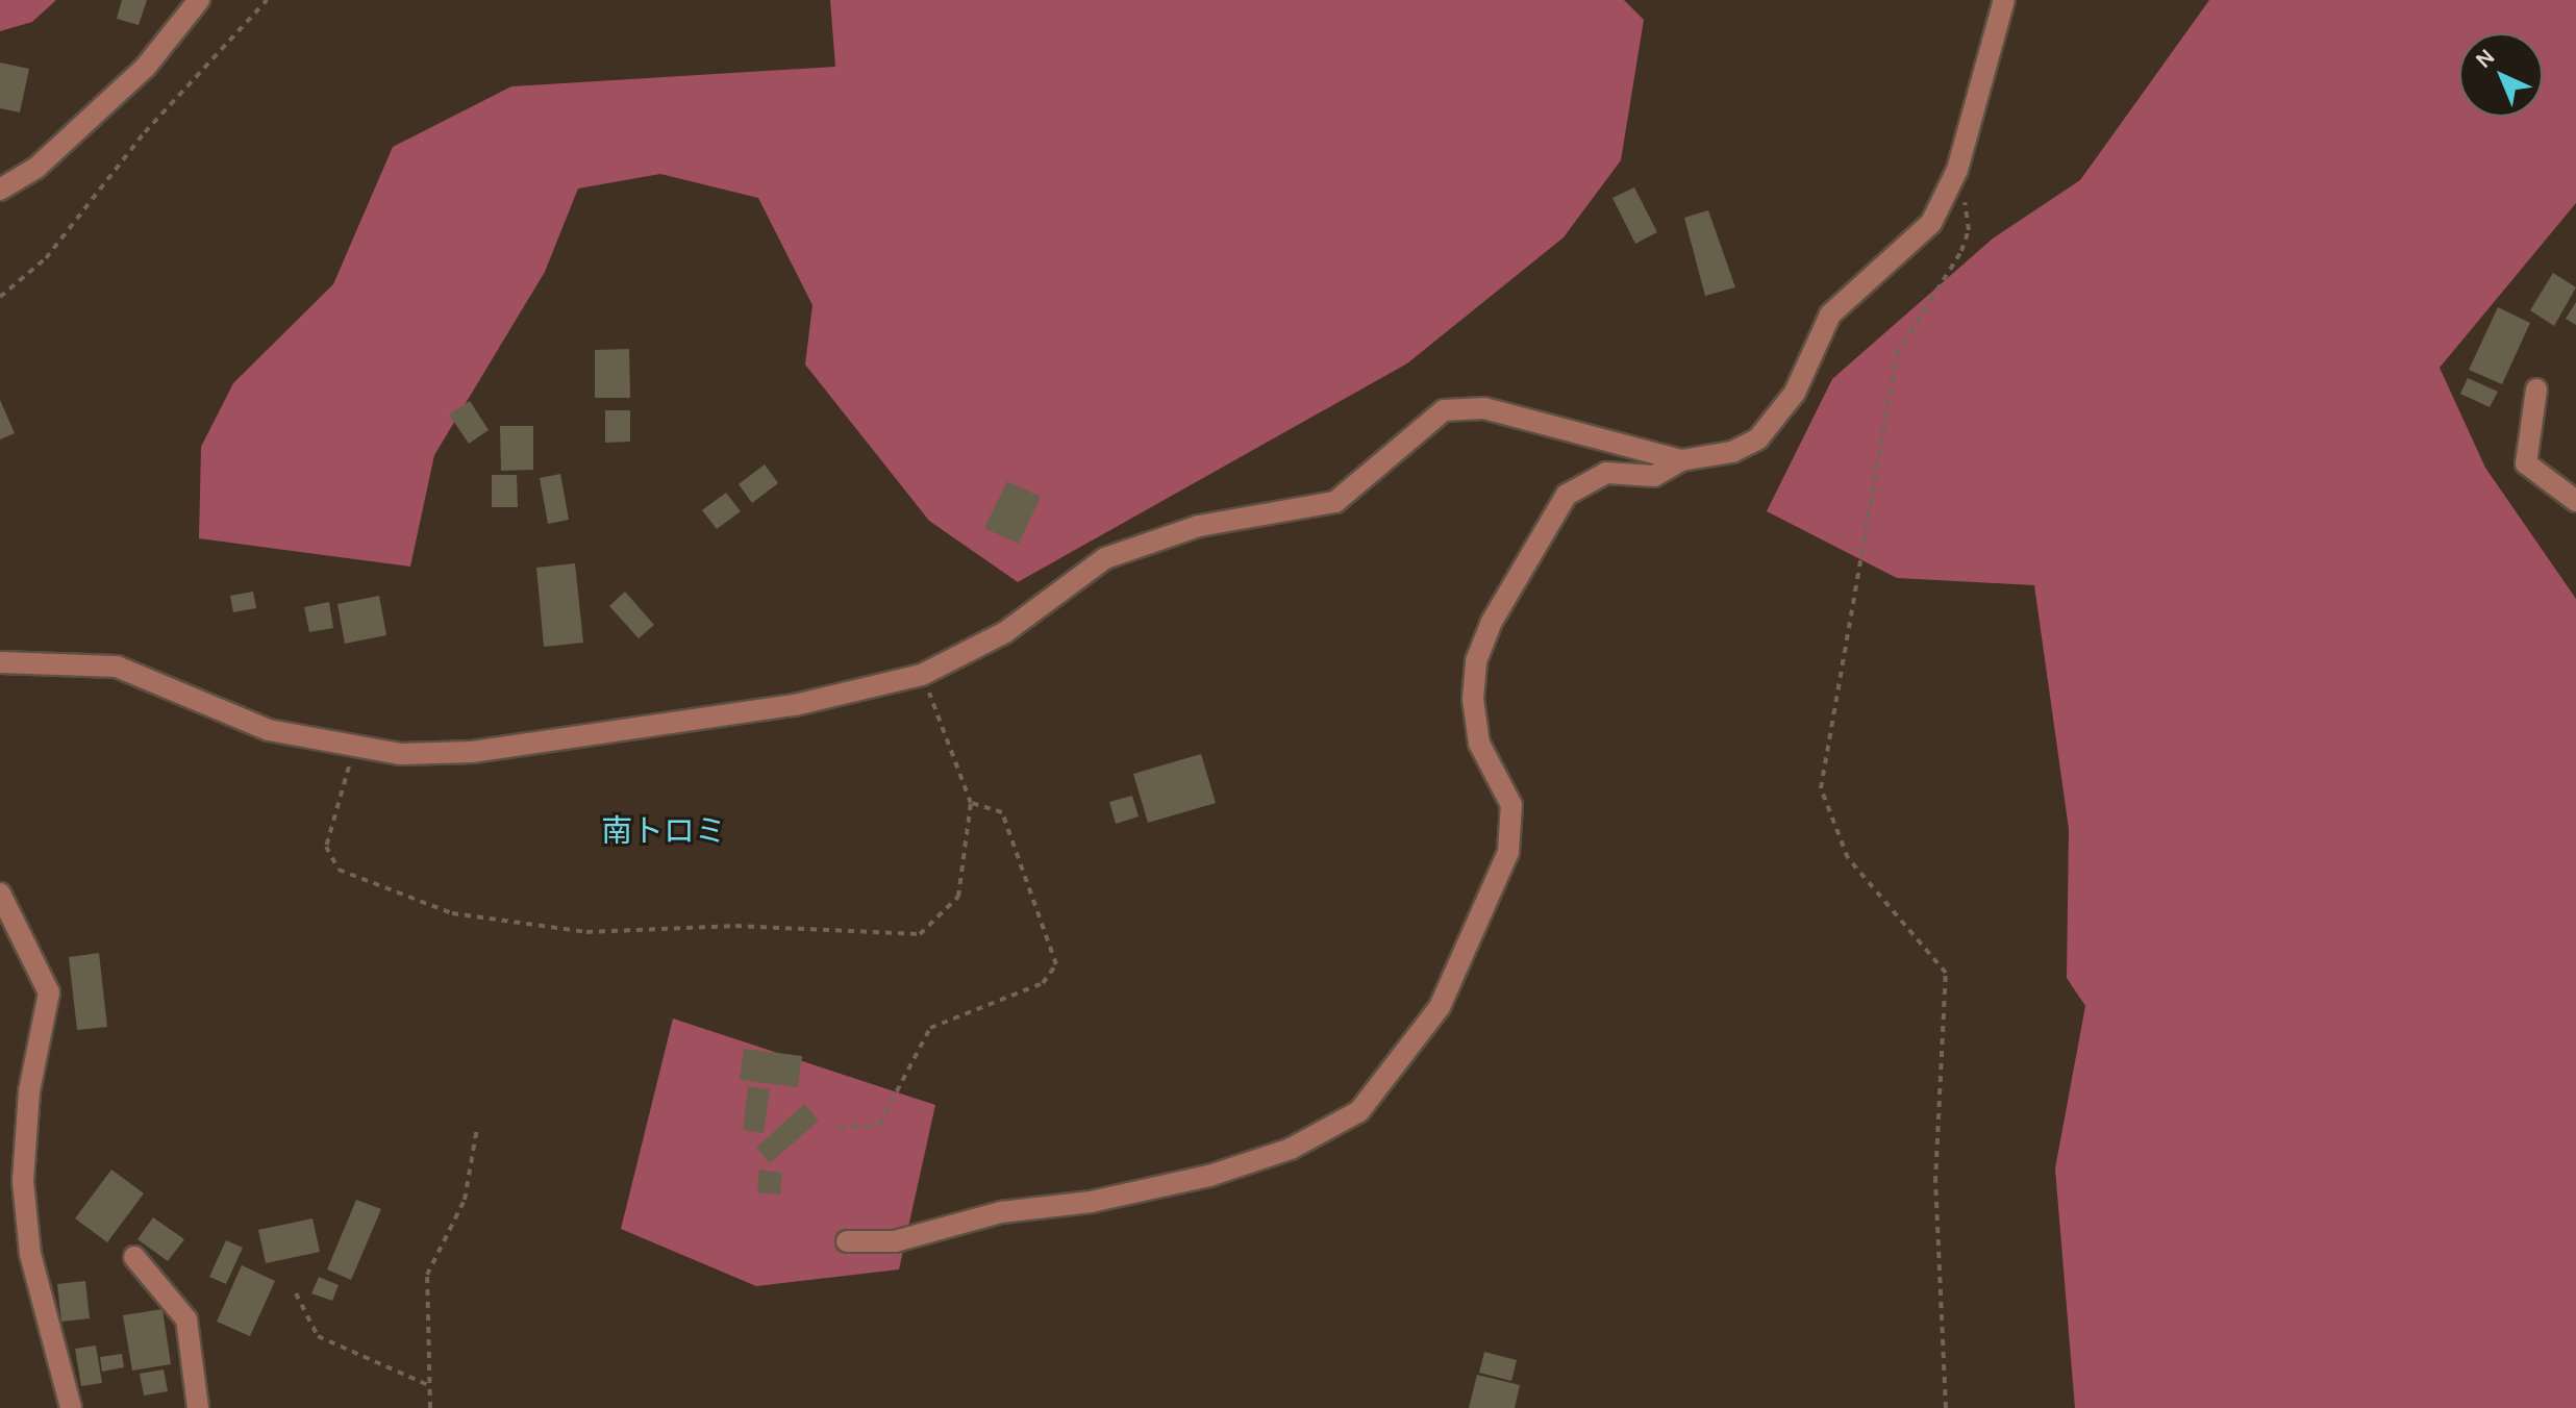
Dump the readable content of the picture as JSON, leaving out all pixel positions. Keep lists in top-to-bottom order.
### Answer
{
  "districts": ["南トロミ"],
  "north": "top left"
}
